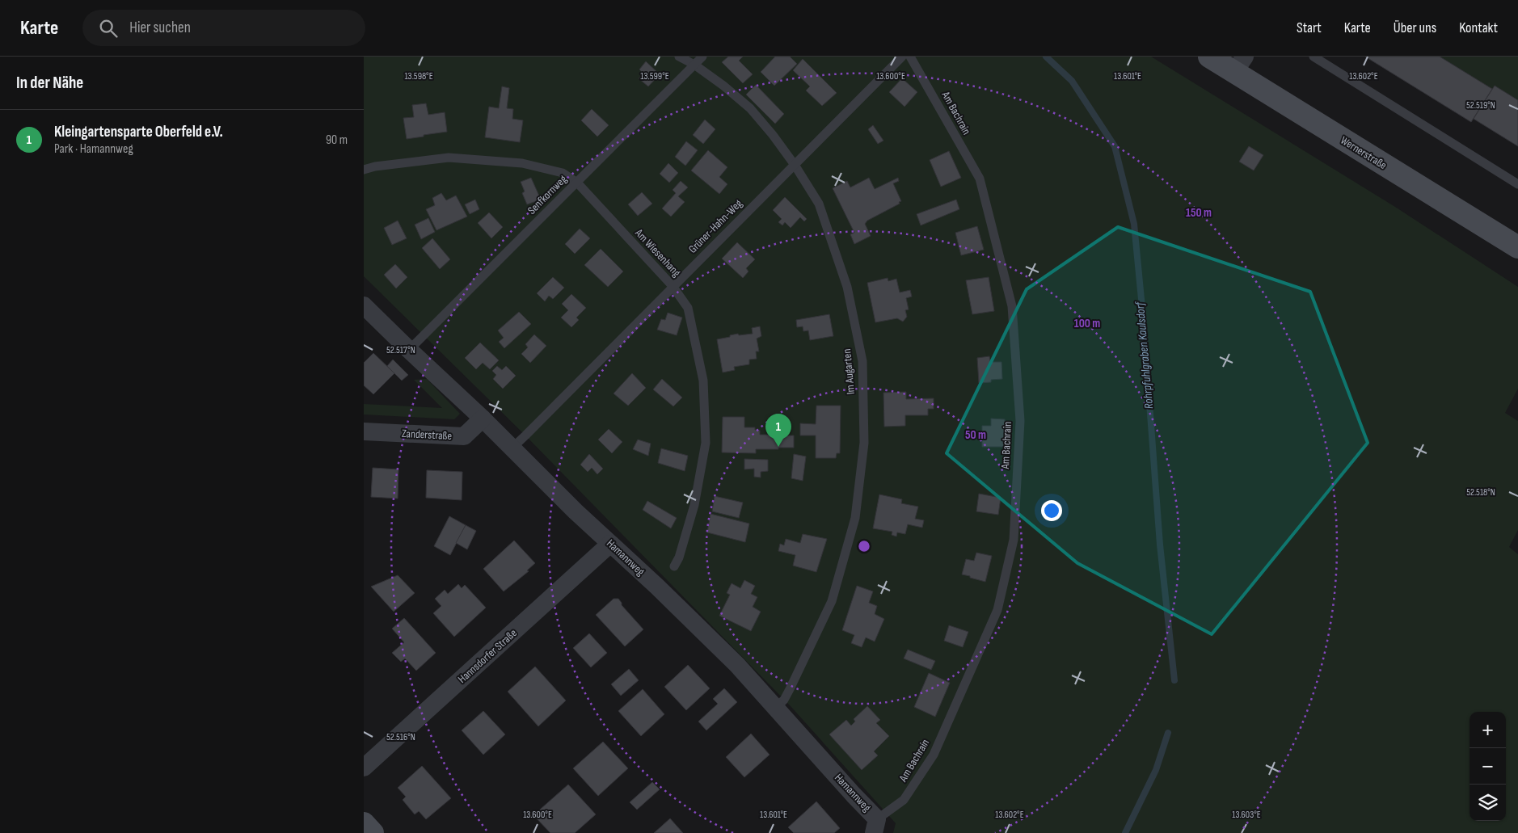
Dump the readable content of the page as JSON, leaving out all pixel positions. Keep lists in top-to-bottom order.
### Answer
{
  "streets": {
    "street": [
      "Wernerstraße",
      "Zanderstraße",
      "Hamannweg",
      "Hannsdorfer Straße"
    ],
    "lane": [
      "Am Bachrain",
      "Senfkornweg",
      "Grüner-Hahn-Weg",
      "Am Wiesenhang",
      "Im Augarten"
    ]
  },
  "crossings": [
    ["Am Bachrain", "Hamannweg"],
    ["Senfkornweg", "Am Wiesenhang"],
    ["Senfkornweg", "Im Augarten"],
    ["Senfkornweg", "Hamannweg"],
    ["Grüner-Hahn-Weg", "Am Wiesenhang"],
    ["Grüner-Hahn-Weg", "Im Augarten"],
    ["Grüner-Hahn-Weg", "Hamannweg"],
    ["Im Augarten", "Hamannweg"],
    ["Zanderstraße", "Hamannweg"],
    ["Hamannweg", "Hannsdorfer Straße"]
  ],
  "water": ["Rohrpfuhlgraben Kaulsdorf"],
  "page": {
    "header": "Karte",
    "search": "Hier suchen",
    "nav": [
      "Start",
      "Karte",
      "Über uns",
      "Kontakt"
    ],
    "heading": "In der Nähe",
    "list": [
      {
        "mark": "1",
        "name": "Kleingartensparte Oberfeld e.V.",
        "note": "Park · Hamannweg",
        "value": "90 m"
      }
    ],
    "pins": "1",
    "map_buttons": ["+", "−"]
  },
  "coordinates": [
    "13.598°E",
    "13.599°E",
    "13.600°E",
    "13.601°E",
    "13.602°E",
    "52.519°N",
    "52.517°N",
    "52.518°N",
    "52.516°N",
    "13.603°E"
  ],
  "rings": ["150 m", "100 m", "50 m"]
}
